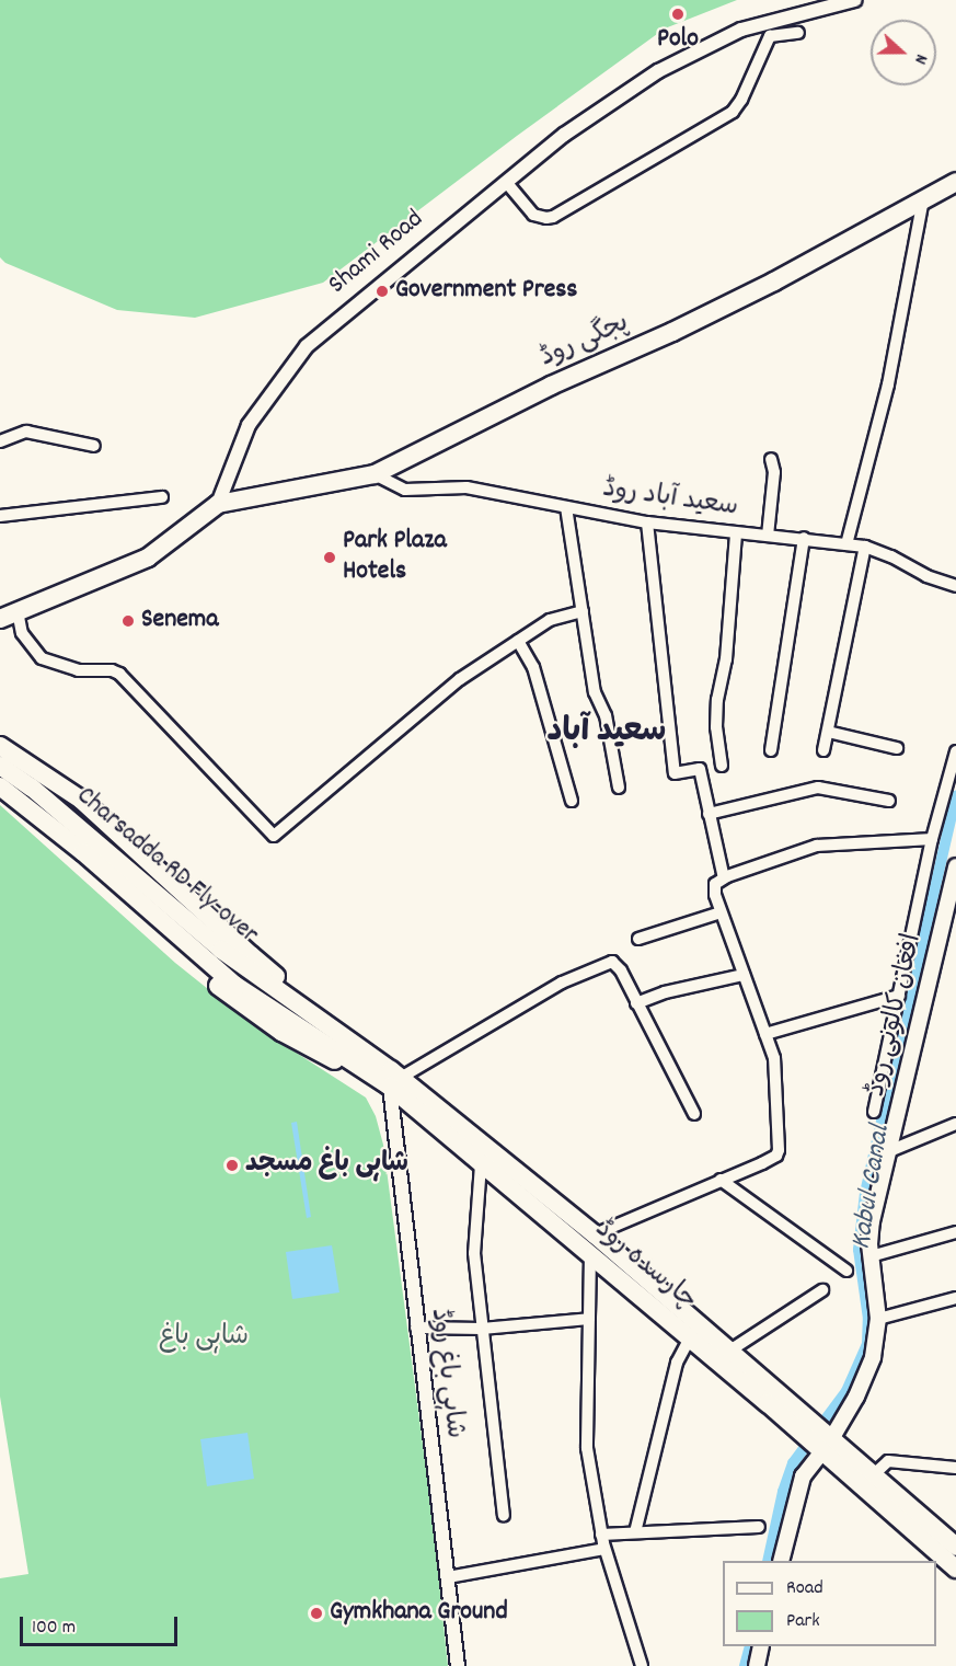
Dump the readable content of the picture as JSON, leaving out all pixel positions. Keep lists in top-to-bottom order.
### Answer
{
  "streets": {
    "main road": [
      "پجگی روڈ",
      "Charsadda RD Fly-over",
      "افغان کالونی روڈ",
      "چارسدہ روڈ"
    ],
    "street": ["Shami Road", "سعید آباد روڈ", "شاہی باغ روڈ"]
  },
  "crossings": [
    ["Shami Road", "پجگی روڈ"],
    ["پجگی روڈ", "سعید آباد روڈ"],
    ["Charsadda RD Fly-over", "چارسدہ روڈ"],
    ["افغان کالونی روڈ", "چارسدہ روڈ"],
    ["چارسدہ روڈ", "شاہی باغ روڈ"]
  ],
  "districts": ["سعید آباد"],
  "water": ["Kabul Canal"],
  "parks": ["شاہی باغ"],
  "places": [
    "Polo",
    "Government Press",
    "Park Plaza Hotels",
    "Senema",
    "شاہی باغ مسجد",
    "Gymkhana Ground"
  ],
  "legend": ["Road", "Park"],
  "scale_bar": "100 m",
  "north": "right"
}
